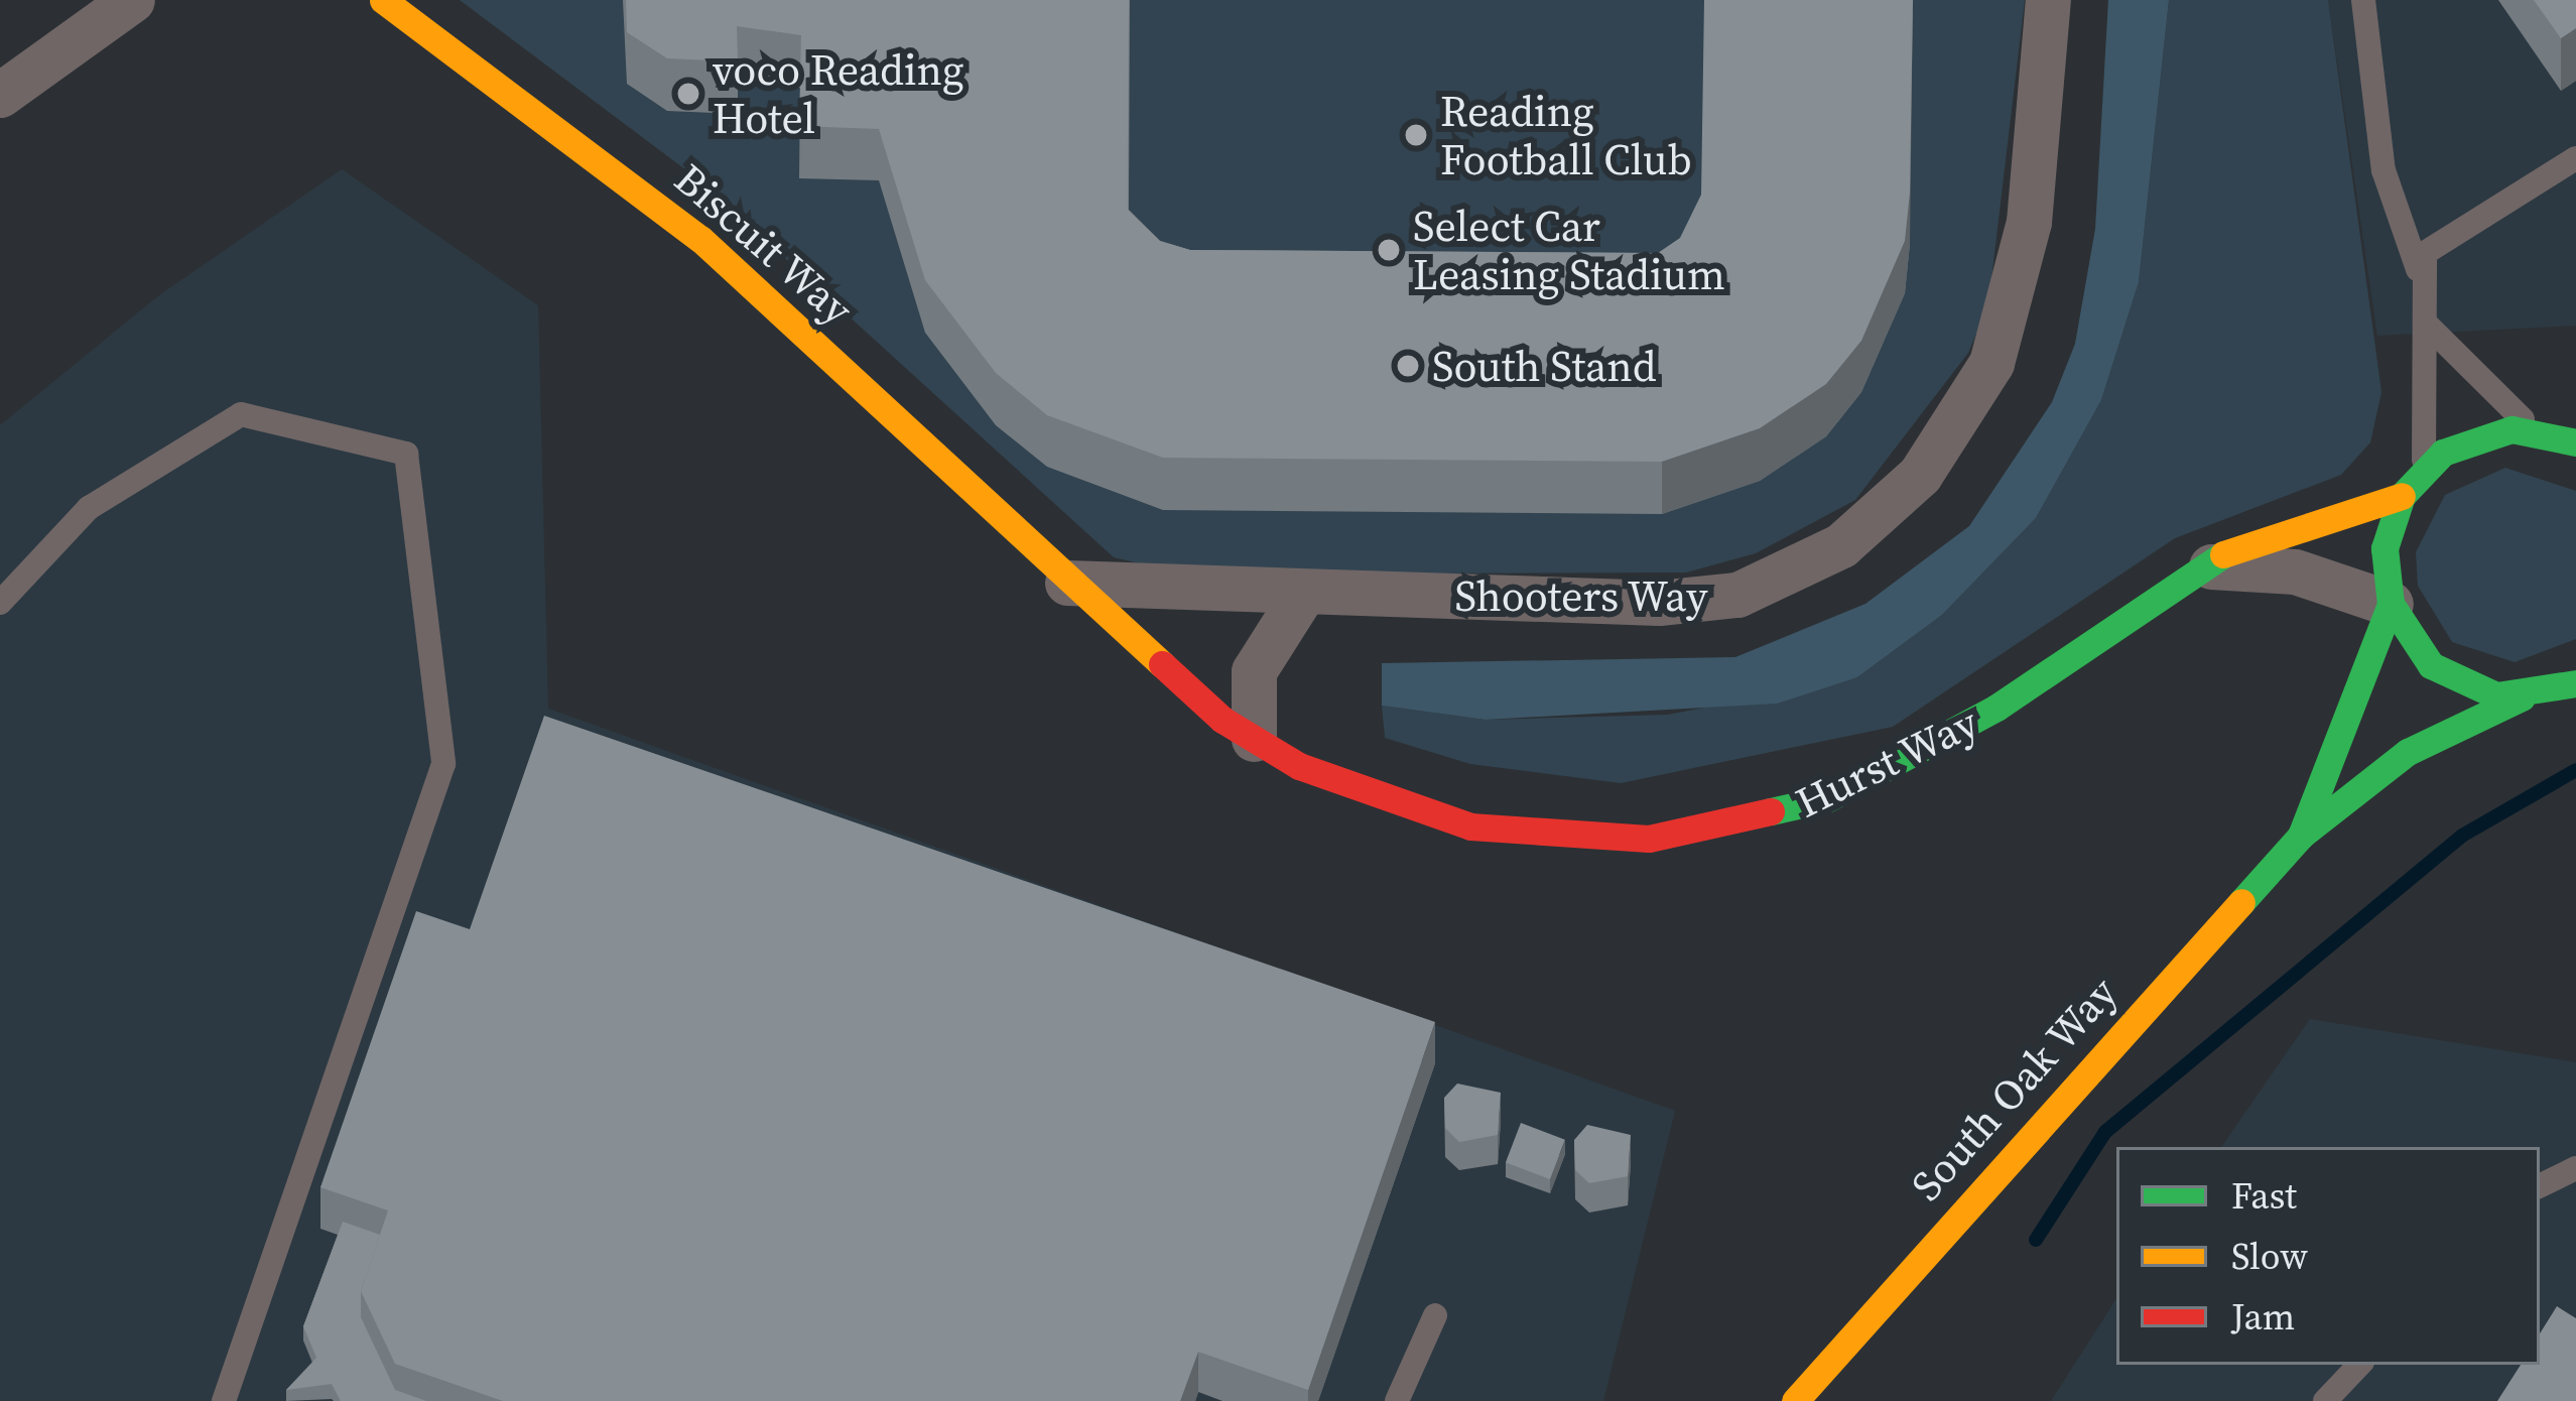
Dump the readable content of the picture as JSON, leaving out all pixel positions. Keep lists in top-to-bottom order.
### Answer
{
  "streets": {
    "street": [
      "Biscuit Way",
      "Shooters Way",
      "Hurst Way",
      "South Oak Way"
    ]
  },
  "crossings": [
    ["Biscuit Way", "Shooters Way"],
    ["Biscuit Way", "Hurst Way"],
    ["Shooters Way", "Hurst Way"]
  ],
  "places": [
    "voco Reading Hotel",
    "Reading Football Club",
    "Select Car Leasing Stadium",
    "South Stand"
  ],
  "legend": ["Fast", "Slow", "Jam"]
}
